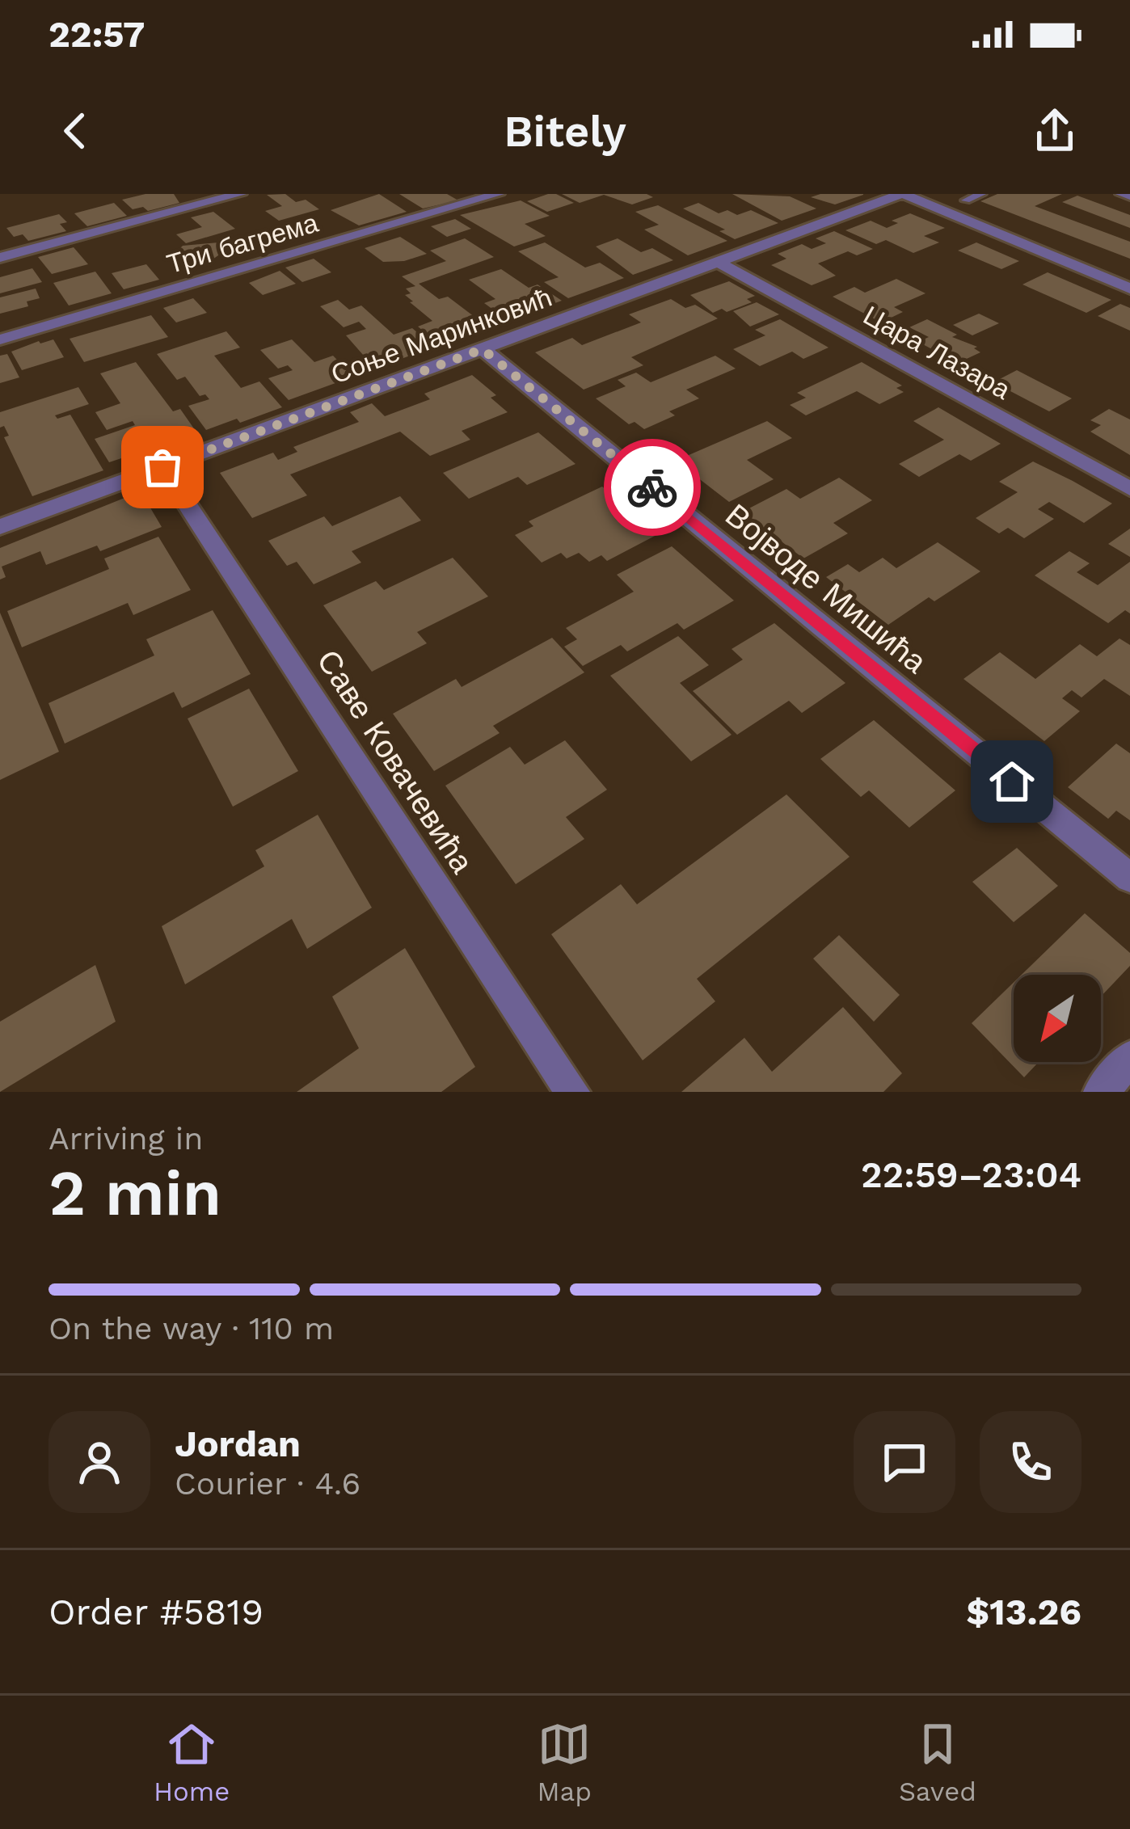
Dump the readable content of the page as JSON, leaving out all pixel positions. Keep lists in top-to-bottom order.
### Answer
{
  "streets": {
    "street": [
      "Три багрема",
      "Соње Маринковић",
      "Цара Лазара",
      "Војводе Мишића",
      "Саве Ковачевића"
    ]
  },
  "crossings": [
    ["Соње Маринковић", "Цара Лазара"],
    ["Соње Маринковић", "Војводе Мишића"],
    ["Соње Маринковић", "Саве Ковачевића"]
  ],
  "north": "bottom left",
  "page": {
    "status": "22:57",
    "header": "Bitely",
    "heading": ["2 min", "Arriving in", "22:59–23:04"],
    "panel": [
      "Jordan",
      "Courier · 4.6",
      "Order #5819",
      "$13.26"
    ],
    "bar": "On the way · 110 m",
    "tabs": ["Home", "Map", "Saved"]
  }
}
